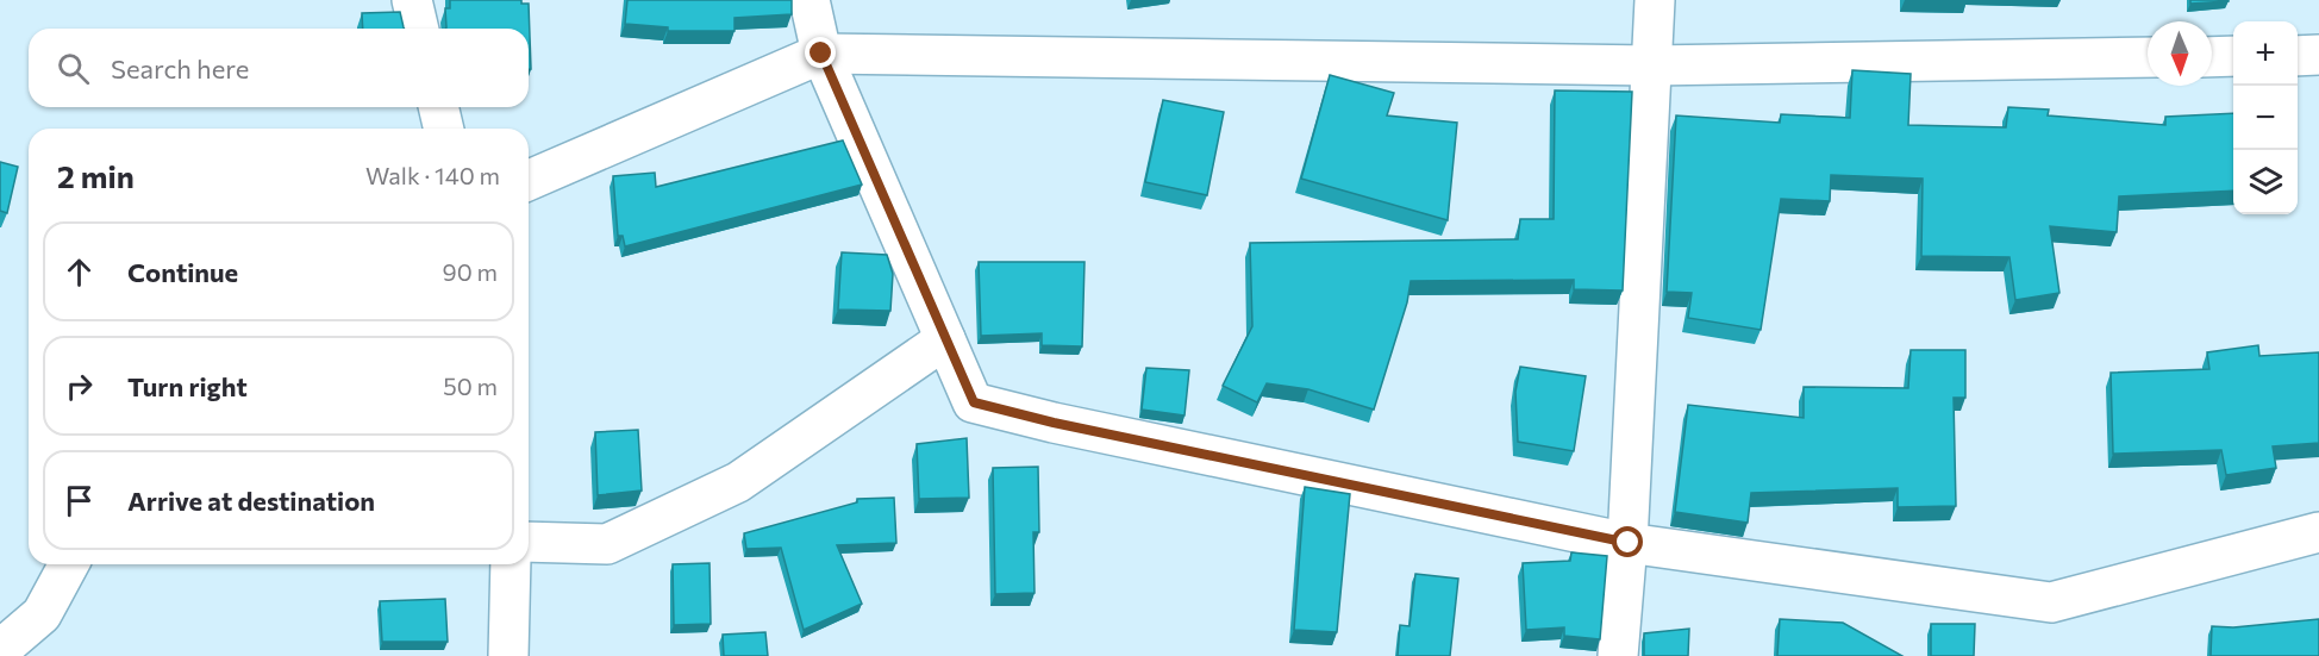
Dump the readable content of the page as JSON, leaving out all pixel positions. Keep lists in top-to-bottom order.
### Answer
{
  "north": "bottom",
  "page": {
    "map_buttons": ["+", "−"],
    "search": "Search here",
    "heading": ["2 min", "Walk · 140 m"],
    "list": [
      ["Continue", "90 m"],
      ["Turn right", "50 m"],
      "Arrive at destination"
    ]
  }
}
